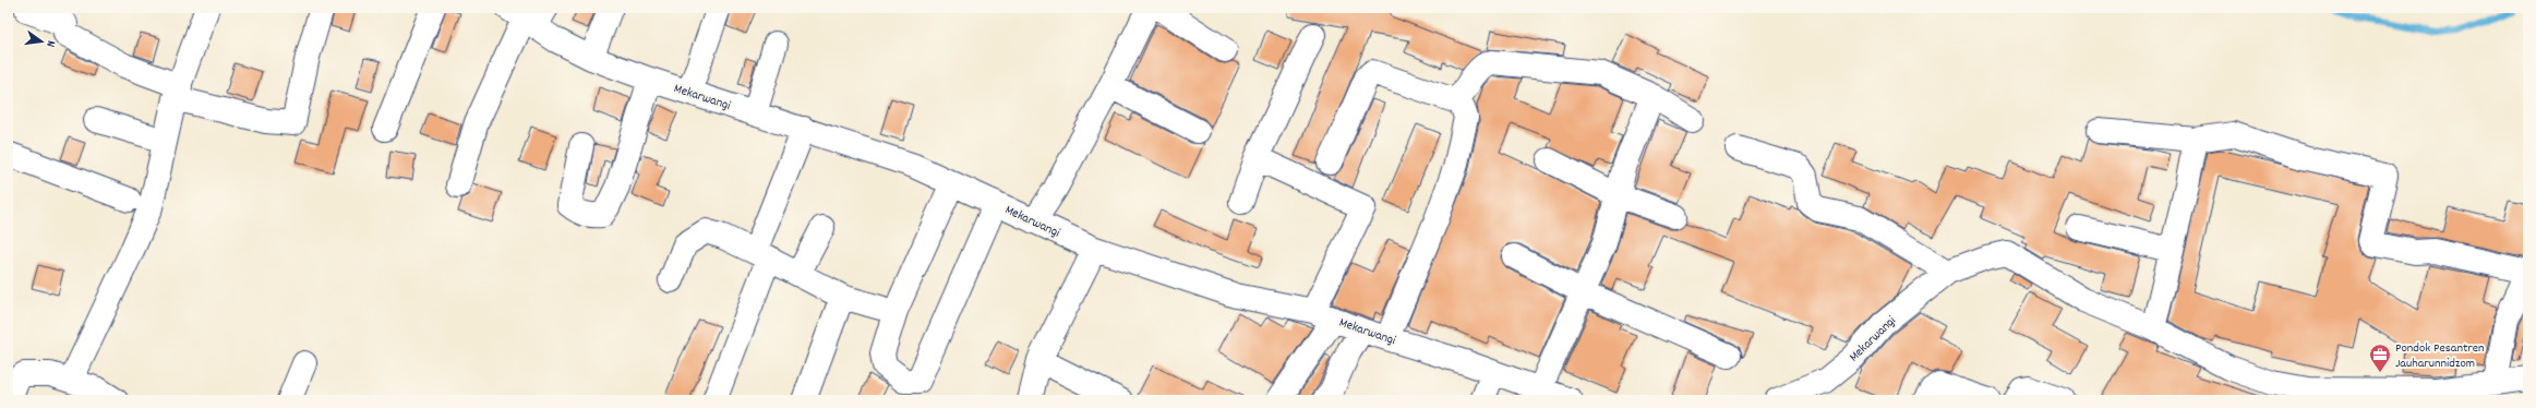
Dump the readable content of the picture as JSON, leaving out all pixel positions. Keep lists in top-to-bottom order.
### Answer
{
  "streets": {
    "street": ["Mekarwangi"]
  },
  "places": {
    "office": ["Pondok Pesantren Jauharunnidzom"]
  },
  "north": "right"
}
